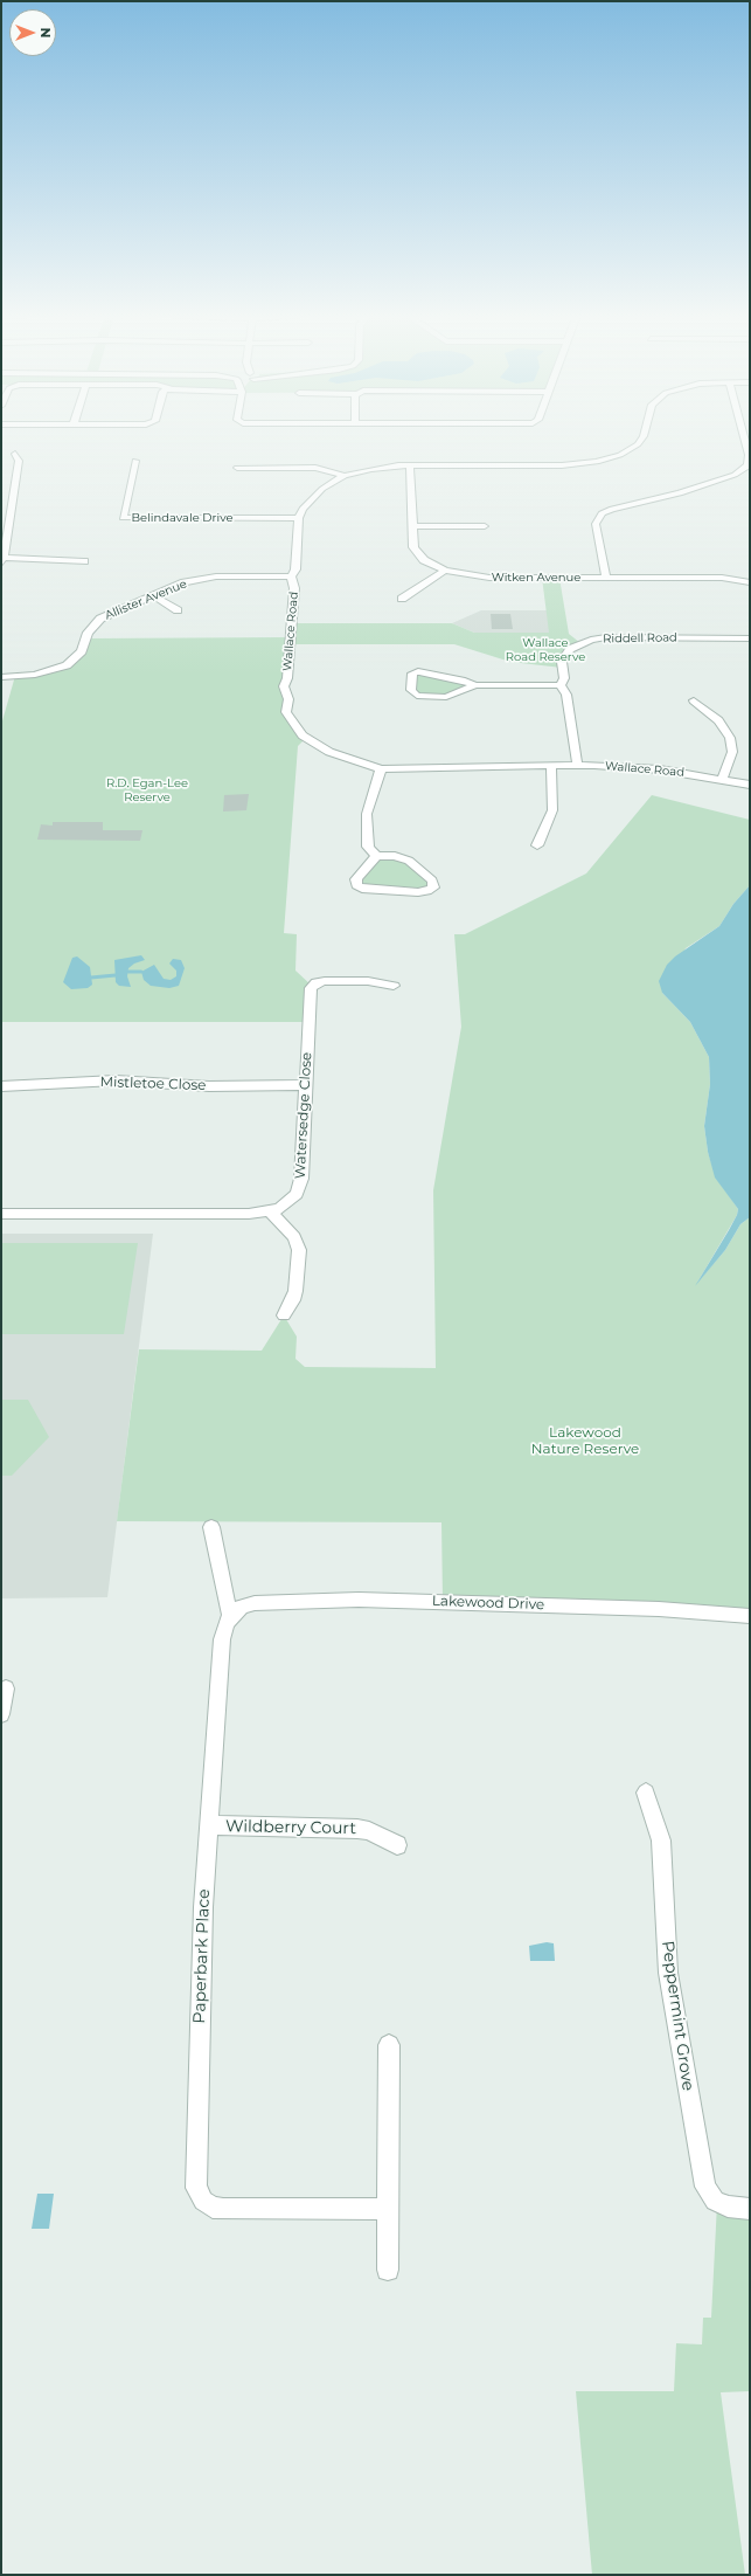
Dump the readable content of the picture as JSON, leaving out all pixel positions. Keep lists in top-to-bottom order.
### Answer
{
  "streets": {
    "street": [
      "Belindavale Drive",
      "Witken Avenue",
      "Allister Avenue",
      "Wallace Road",
      "Riddell Road",
      "Mistletoe Close",
      "Watersedge Close",
      "Lakewood Drive",
      "Wildberry Court",
      "Paperbark Place",
      "Peppermint Grove"
    ]
  },
  "crossings": [
    ["Belindavale Drive", "Wallace Road"],
    ["Witken Avenue", "Wallace Road"],
    ["Allister Avenue", "Wallace Road"],
    ["Wallace Road", "Riddell Road"],
    ["Mistletoe Close", "Watersedge Close"],
    ["Lakewood Drive", "Paperbark Place"],
    ["Wildberry Court", "Paperbark Place"]
  ],
  "parks": ["Wallace Road Reserve", "R.D. Egan-Lee Reserve", "Lakewood Nature Reserve"],
  "north": "right"
}
